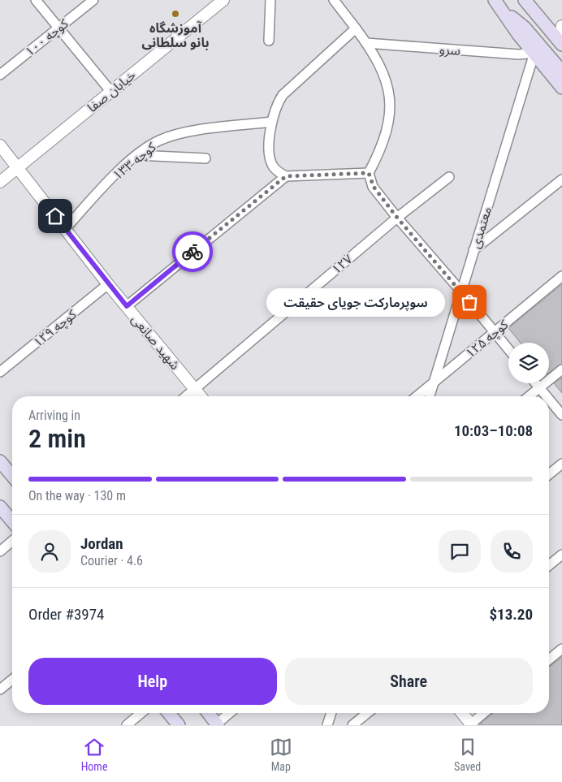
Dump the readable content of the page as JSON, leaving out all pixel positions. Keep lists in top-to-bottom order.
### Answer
{
  "streets": {
    "street": [
      "کوچه ۱۰۰",
      "سرو",
      "خیابان صفا",
      "کوچه ۱۳۳",
      "معتمدی",
      "۱۲۷",
      "کوچه ۱۲۹",
      "کوچه ۱۲۵",
      "شهید صانعی"
    ]
  },
  "crossings": [
    ["سرو", "معتمدی"],
    ["خیابان صفا", "شهید صانعی"],
    ["کوچه ۱۳۳", "شهید صانعی"],
    ["معتمدی", "کوچه ۱۲۵"],
    ["۱۲۷", "شهید صانعی"],
    ["کوچه ۱۲۹", "شهید صانعی"]
  ],
  "places": ["آموزشگاه بانو سلطانی", "سوپرمارکت جویای حقیقت"],
  "page": {
    "bubble": "سوپرمارکت جویای حقیقت",
    "heading": ["2 min", "Arriving in", "10:03–10:08"],
    "panel": [
      "Jordan",
      "Courier · 4.6",
      "Order #3974",
      "$13.20"
    ],
    "bar": "On the way · 130 m",
    "buttons": ["Help", "Share"],
    "tabs": ["Home", "Map", "Saved"]
  }
}
